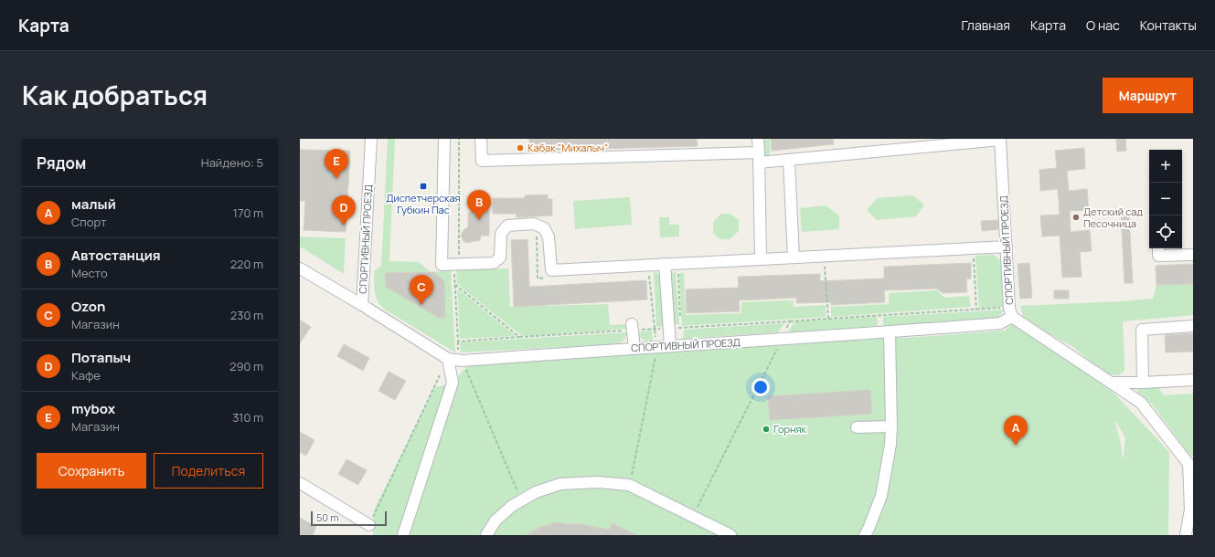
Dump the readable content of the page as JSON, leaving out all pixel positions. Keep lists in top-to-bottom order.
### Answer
{
  "streets": {
    "street": ["СПОРТИВНЫЙ ПРОЕЗД"]
  },
  "places": {
    "other": ["Кабак \"Михалыч\"", "Детский сад Песочница", "Горняк"],
    "transit": ["Диспетчерская Губкин Пас"]
  },
  "scale_bar": "50 m",
  "page": {
    "header": "Карта",
    "nav": [
      "Главная",
      "Карта",
      "О нас",
      "Контакты"
    ],
    "title": "Как добраться",
    "buttons": [
      "Маршрут",
      ["Сохранить", "Поделиться"]
    ],
    "heading": ["Рядом", "Найдено: 5"],
    "pins": [
      "E",
      "B",
      "D",
      "C",
      "A"
    ],
    "map_buttons": ["+", "−"],
    "list": [
      {
        "mark": "A",
        "name": "малый",
        "note": "Спорт",
        "value": "170 m"
      },
      {
        "mark": "B",
        "name": "Автостанция",
        "note": "Место",
        "value": "220 m"
      },
      {
        "mark": "C",
        "name": "Ozon",
        "note": "Магазин",
        "value": "230 m"
      },
      {
        "mark": "D",
        "name": "Потапыч",
        "note": "Кафе",
        "value": "290 m"
      },
      {
        "mark": "E",
        "name": "mybox",
        "note": "Магазин",
        "value": "310 m"
      }
    ],
    "scale": "50 m"
  }
}
